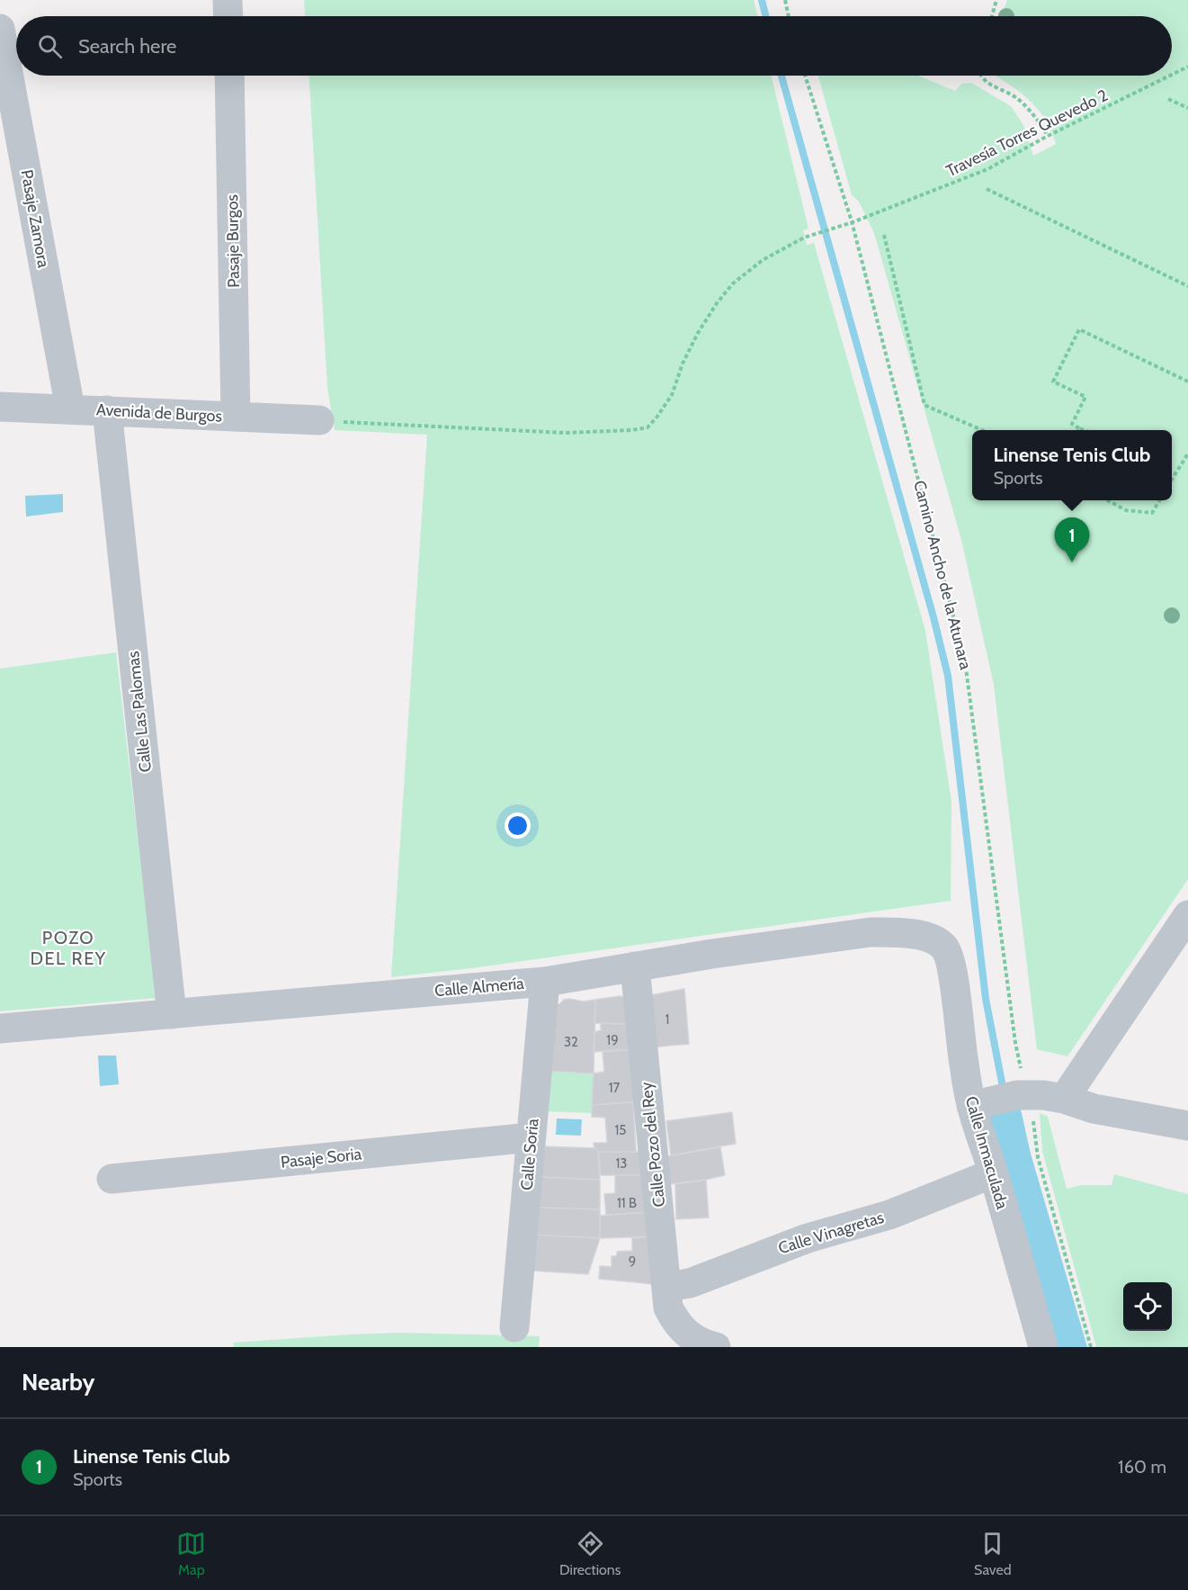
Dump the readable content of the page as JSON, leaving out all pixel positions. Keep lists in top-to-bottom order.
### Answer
{
  "streets": {
    "street": [
      "Pasaje Zamora",
      "Pasaje Burgos",
      "Avenida de Burgos",
      "Calle Las Palomas",
      "Calle Almería",
      "Calle Pozo del Rey",
      "Calle Inmaculada",
      "Calle Soria",
      "Pasaje Soria",
      "Calle Vinagretas"
    ],
    "path": ["Travesía Torres Quevedo 2", "Camino Ancho de la Atunara"]
  },
  "crossings": [
    ["Travesía Torres Quevedo 2", "Avenida de Burgos"],
    ["Travesía Torres Quevedo 2", "Camino Ancho de la Atunara"],
    ["Pasaje Zamora", "Avenida de Burgos"],
    ["Pasaje Burgos", "Avenida de Burgos"],
    ["Avenida de Burgos", "Calle Las Palomas"],
    ["Calle Las Palomas", "Calle Almería"],
    ["Calle Almería", "Calle Pozo del Rey"],
    ["Calle Almería", "Calle Inmaculada"],
    ["Calle Almería", "Calle Soria"],
    ["Calle Pozo del Rey", "Calle Vinagretas"],
    ["Calle Inmaculada", "Calle Vinagretas"],
    ["Calle Soria", "Pasaje Soria"]
  ],
  "districts": ["POZO DEL REY"],
  "house_numbers": [
    "1",
    "19",
    "32",
    "17",
    "15",
    "13",
    "11 B",
    "9"
  ],
  "page": {
    "search": "Search here",
    "popup": ["Linense Tenis Club", "Sports"],
    "pins": "1",
    "heading": "Nearby",
    "list": [
      {
        "mark": "1",
        "name": "Linense Tenis Club",
        "note": "Sports",
        "value": "160 m"
      }
    ],
    "nav": ["Map", "Directions", "Saved"]
  }
}
